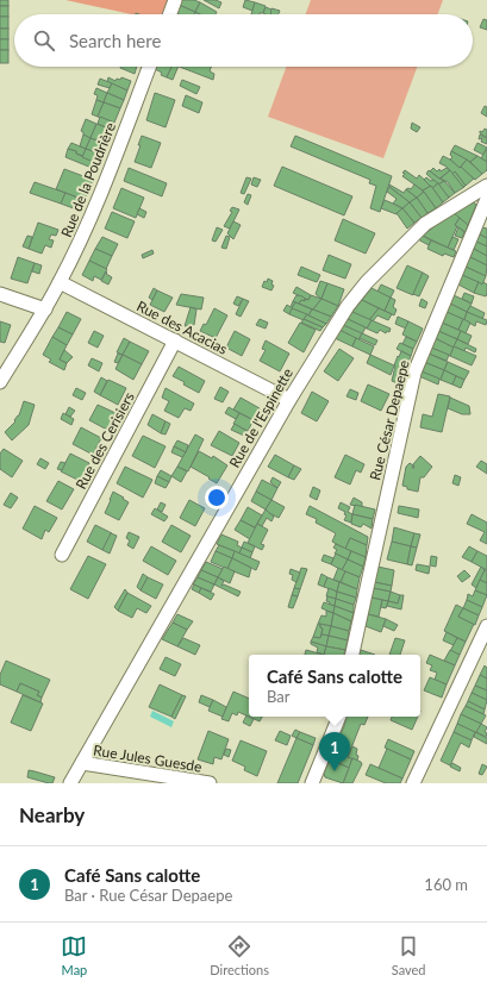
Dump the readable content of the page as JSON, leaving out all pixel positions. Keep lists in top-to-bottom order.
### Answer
{
  "streets": {
    "street": [
      "Rue de la Poudrière",
      "Rue des Acacias",
      "Rue de l'Espinette",
      "Rue César Depaepe",
      "Rue des Cerisiers",
      "Rue Jules Guesde"
    ]
  },
  "crossings": [
    ["Rue de la Poudrière", "Rue des Acacias"],
    ["Rue des Acacias", "Rue de l'Espinette"],
    ["Rue des Acacias", "Rue des Cerisiers"],
    ["Rue de l'Espinette", "Rue Jules Guesde"]
  ],
  "page": {
    "search": "Search here",
    "popup": ["Café Sans calotte", "Bar"],
    "pins": "1",
    "heading": "Nearby",
    "list": [
      {
        "mark": "1",
        "name": "Café Sans calotte",
        "note": "Bar · Rue César Depaepe",
        "value": "160 m"
      }
    ],
    "nav": ["Map", "Directions", "Saved"]
  }
}
